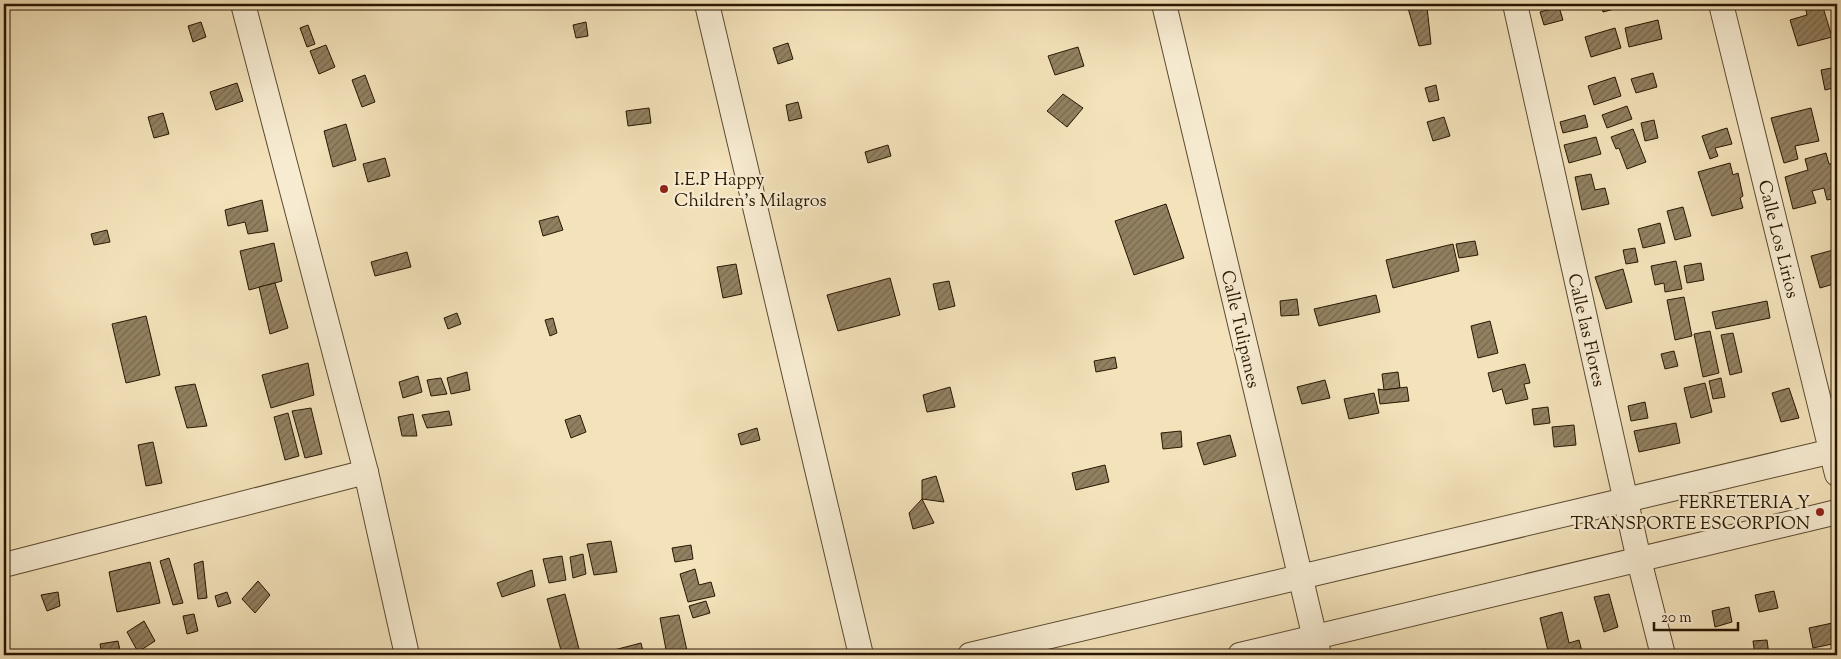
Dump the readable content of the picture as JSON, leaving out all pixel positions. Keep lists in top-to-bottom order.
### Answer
{
  "streets": {
    "street": ["Calle Los Lirios", "Calle Tulipanes", "Calle las Flores"]
  },
  "places": ["I.E.P Happy Children's Milagros", "FERRETERIA Y TRANSPORTE ESCORPION"],
  "scale_bar": "20 m"
}
